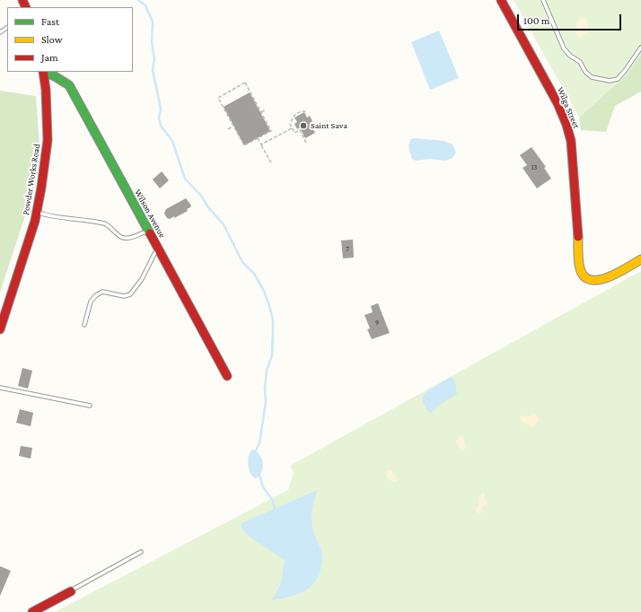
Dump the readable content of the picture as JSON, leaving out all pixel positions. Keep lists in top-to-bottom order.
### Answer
{
  "streets": {
    "street": ["Wilga Street", "Powder Works Road", "Wilson Avenue"]
  },
  "crossings": [
    ["Powder Works Road", "Wilson Avenue"]
  ],
  "places": ["Saint Sava"],
  "house_numbers": ["13", "7", "9"],
  "legend": ["Fast", "Slow", "Jam"],
  "scale_bar": "100 m"
}
